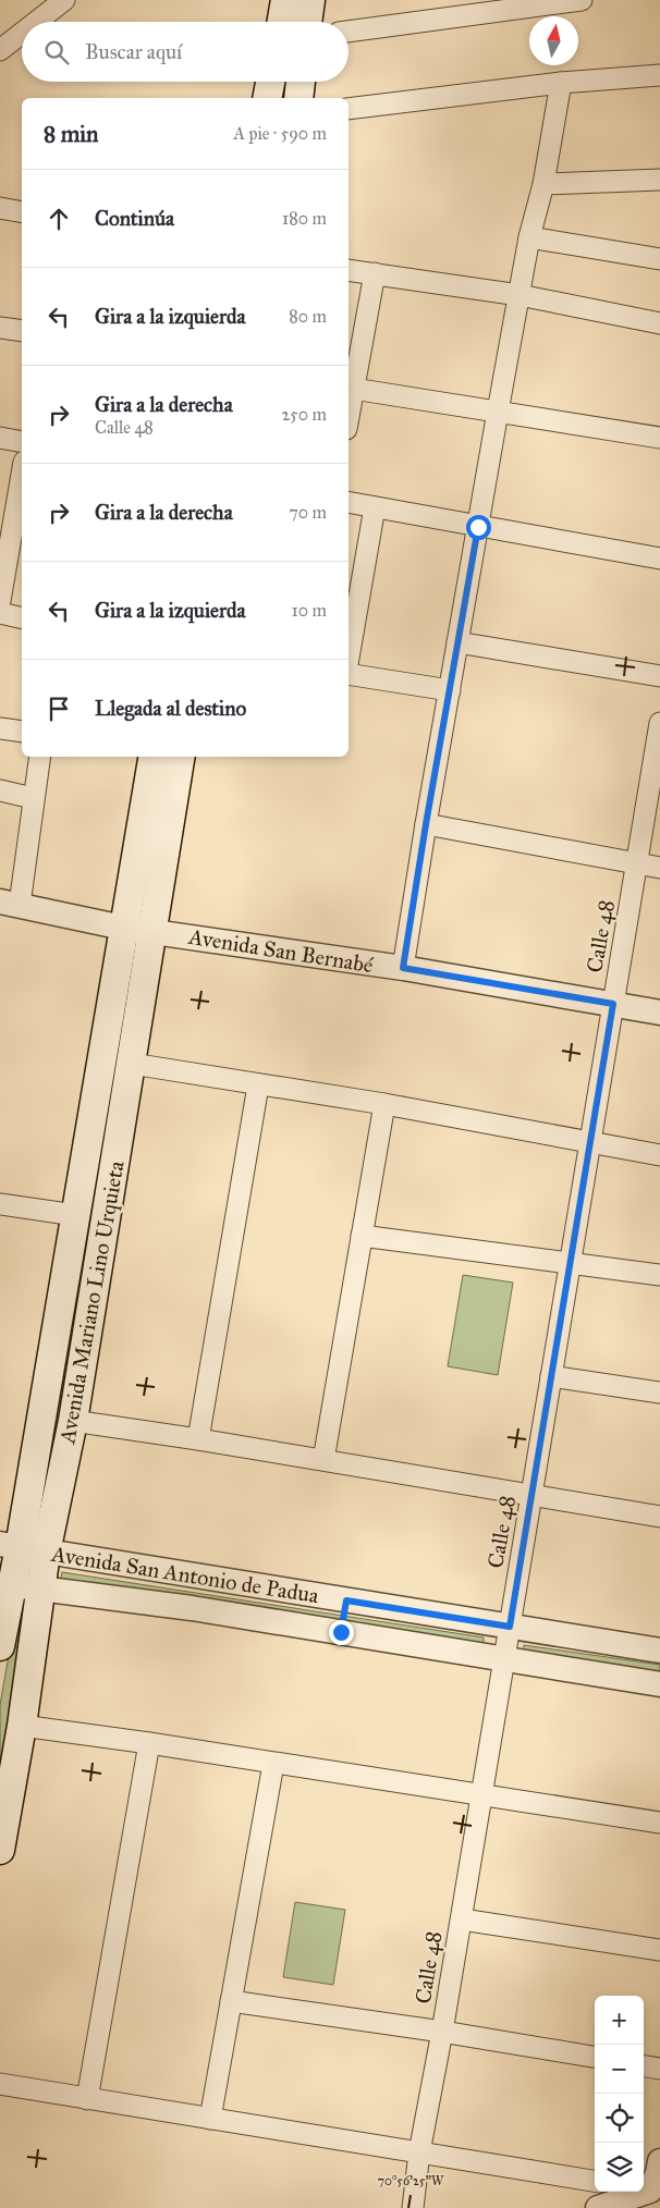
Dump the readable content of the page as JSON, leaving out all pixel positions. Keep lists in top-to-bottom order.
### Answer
{
  "streets": {
    "main road": ["Avenida Mariano Lino Urquieta"],
    "street": ["Calle 48", "Avenida San Bernabé", "Avenida San Antonio de Padua"]
  },
  "crossings": [
    ["Calle 48", "Avenida San Bernabé"],
    ["Calle 48", "Avenida San Antonio de Padua"],
    ["Avenida San Bernabé", "Avenida Mariano Lino Urquieta"],
    ["Avenida Mariano Lino Urquieta", "Avenida San Antonio de Padua"]
  ],
  "north": "top",
  "page": {
    "search": "Buscar aquí",
    "heading": ["8 min", "A pie · 590 m"],
    "list": [
      ["Continúa", "180 m"],
      ["Gira a la izquierda", "80 m"],
      ["Gira a la derecha", "Calle 48", "250 m"],
      ["Gira a la derecha", "70 m"],
      ["Gira a la izquierda", "10 m"],
      "Llegada al destino"
    ],
    "map_buttons": ["+", "−"]
  },
  "coordinates": ["70°56'25\"W"]
}
